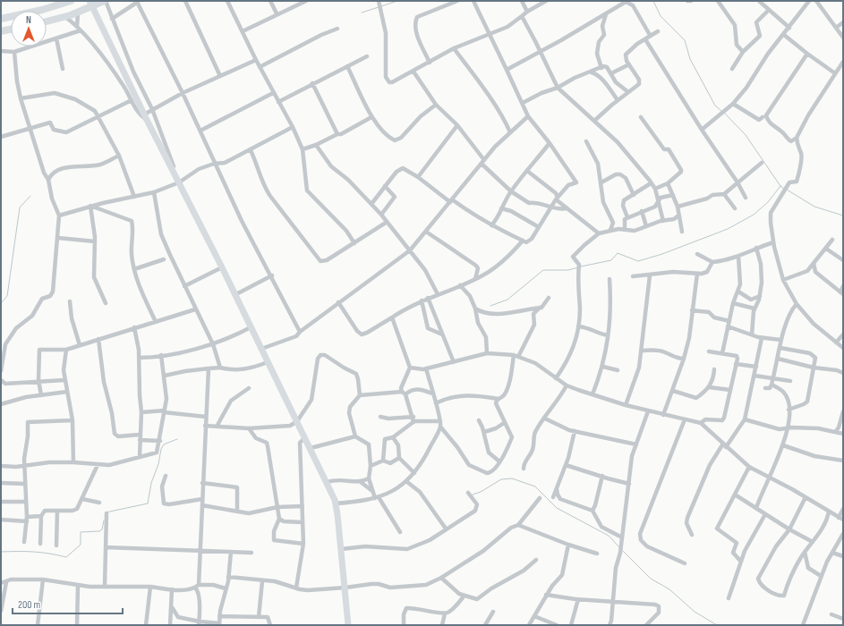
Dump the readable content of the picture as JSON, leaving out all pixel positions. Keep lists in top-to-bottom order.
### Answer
{
  "scale_bar": "200 m",
  "north": "top"
}
